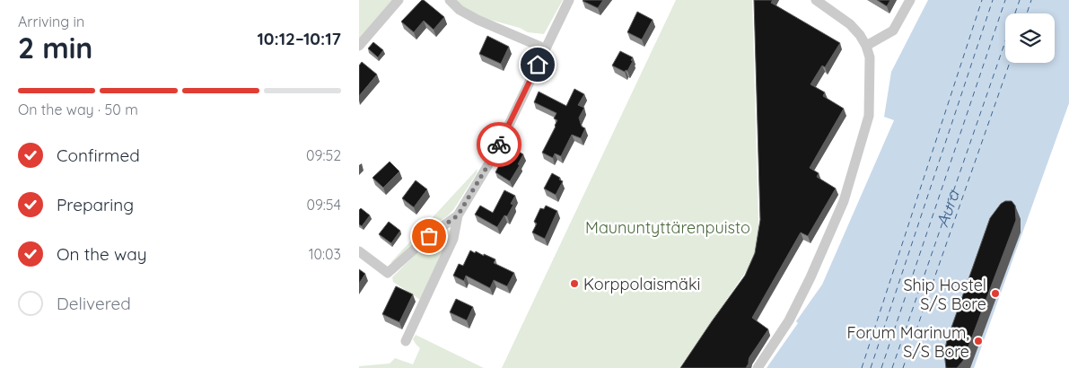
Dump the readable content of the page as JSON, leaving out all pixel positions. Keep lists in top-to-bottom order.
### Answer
{
  "water": ["Aura"],
  "parks": ["Maununtyttärenpuisto"],
  "places": ["Korppolaismäki", "Ship Hostel S/S Bore", "Forum Marinum, S/S Bore"],
  "page": {
    "heading": ["2 min", "Arriving in", "10:12–10:17"],
    "bar": "On the way · 50 m",
    "list": [
      ["Confirmed", "09:52"],
      ["Preparing", "09:54"],
      ["On the way", "10:03"],
      "Delivered"
    ]
  }
}
